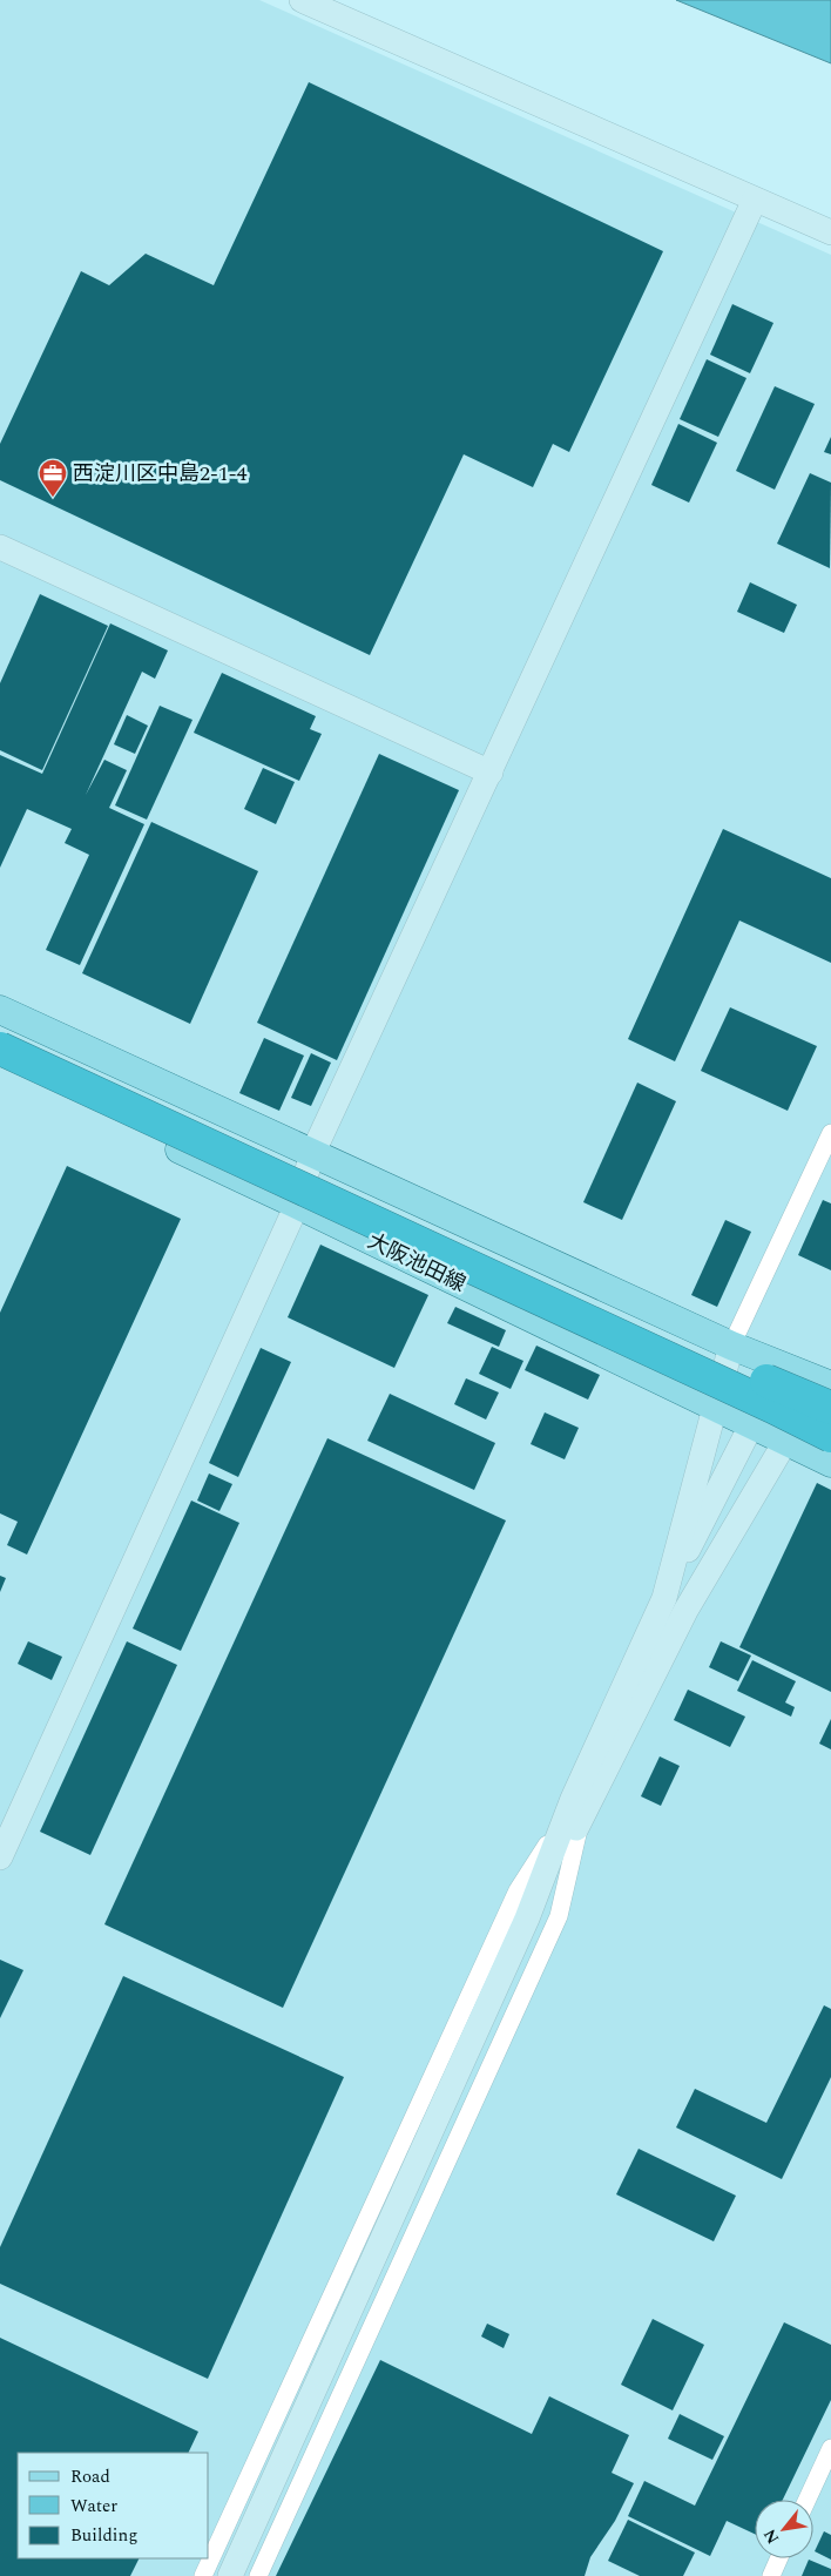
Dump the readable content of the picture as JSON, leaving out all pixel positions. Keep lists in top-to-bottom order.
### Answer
{
  "streets": {
    "main road": ["大阪池田線"]
  },
  "places": {
    "office": ["西淀川区中島2-1-4"]
  },
  "legend": ["Road", "Water", "Building"],
  "north": "bottom left"
}
